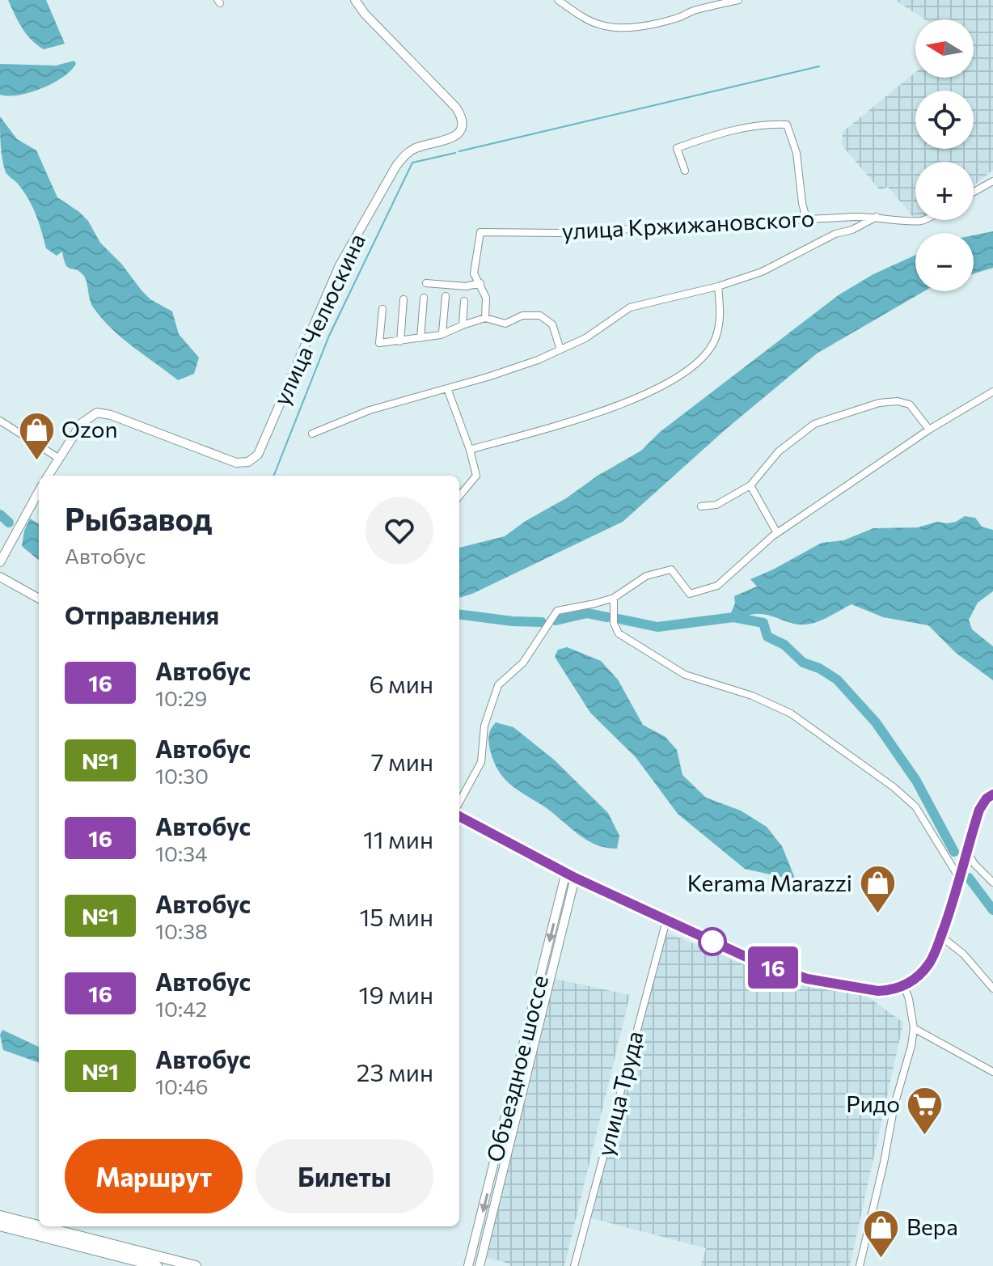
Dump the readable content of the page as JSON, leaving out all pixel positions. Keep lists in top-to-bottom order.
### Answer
{
  "streets": {
    "street": [
      "улица Кржижановского",
      "улица Челюскина",
      "Объездное шоссе",
      "улица Труда"
    ]
  },
  "places": {
    "shop": ["Ozon", "Kerama Marazzi", "Вера"],
    "supermarket": ["Ридо"]
  },
  "lines": ["bus line 16"],
  "north": "left",
  "page": {
    "on_map": "16",
    "map_buttons": ["+", "−"],
    "heading": [
      ["Рыбзавод", "Автобус"],
      "Отправления"
    ],
    "list": [
      {
        "mark": "16",
        "name": "Автобус",
        "note": "10:29",
        "value": "6 мин"
      },
      {
        "mark": "№1",
        "name": "Автобус",
        "note": "10:30",
        "value": "7 мин"
      },
      {
        "mark": "16",
        "name": "Автобус",
        "note": "10:34",
        "value": "11 мин"
      },
      {
        "mark": "№1",
        "name": "Автобус",
        "note": "10:38",
        "value": "15 мин"
      },
      {
        "mark": "16",
        "name": "Автобус",
        "note": "10:42",
        "value": "19 мин"
      },
      {
        "mark": "№1",
        "name": "Автобус",
        "note": "10:46",
        "value": "23 мин"
      }
    ],
    "buttons": ["Маршрут", "Билеты"]
  }
}
